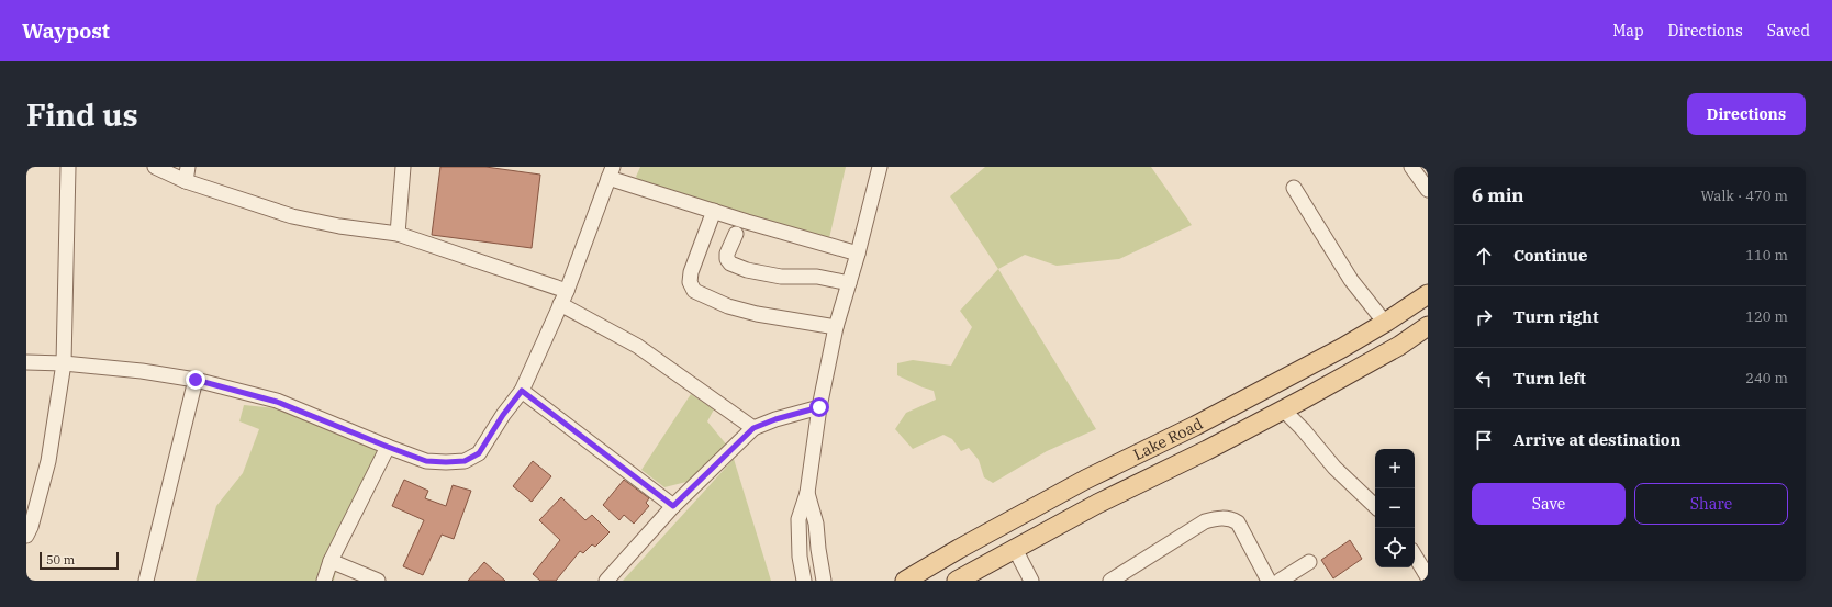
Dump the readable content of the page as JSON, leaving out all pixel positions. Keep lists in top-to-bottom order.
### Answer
{
  "streets": {
    "main road": ["Lake Road"]
  },
  "scale_bar": "50 m",
  "page": {
    "header": "Waypost",
    "nav": ["Map", "Directions", "Saved"],
    "buttons": [
      "Directions",
      ["Save", "Share"]
    ],
    "title": "Find us",
    "heading": ["6 min", "Walk · 470 m"],
    "list": [
      ["Continue", "110 m"],
      ["Turn right", "120 m"],
      ["Turn left", "240 m"],
      "Arrive at destination"
    ],
    "map_buttons": ["+", "−"],
    "scale": "50 m"
  }
}
